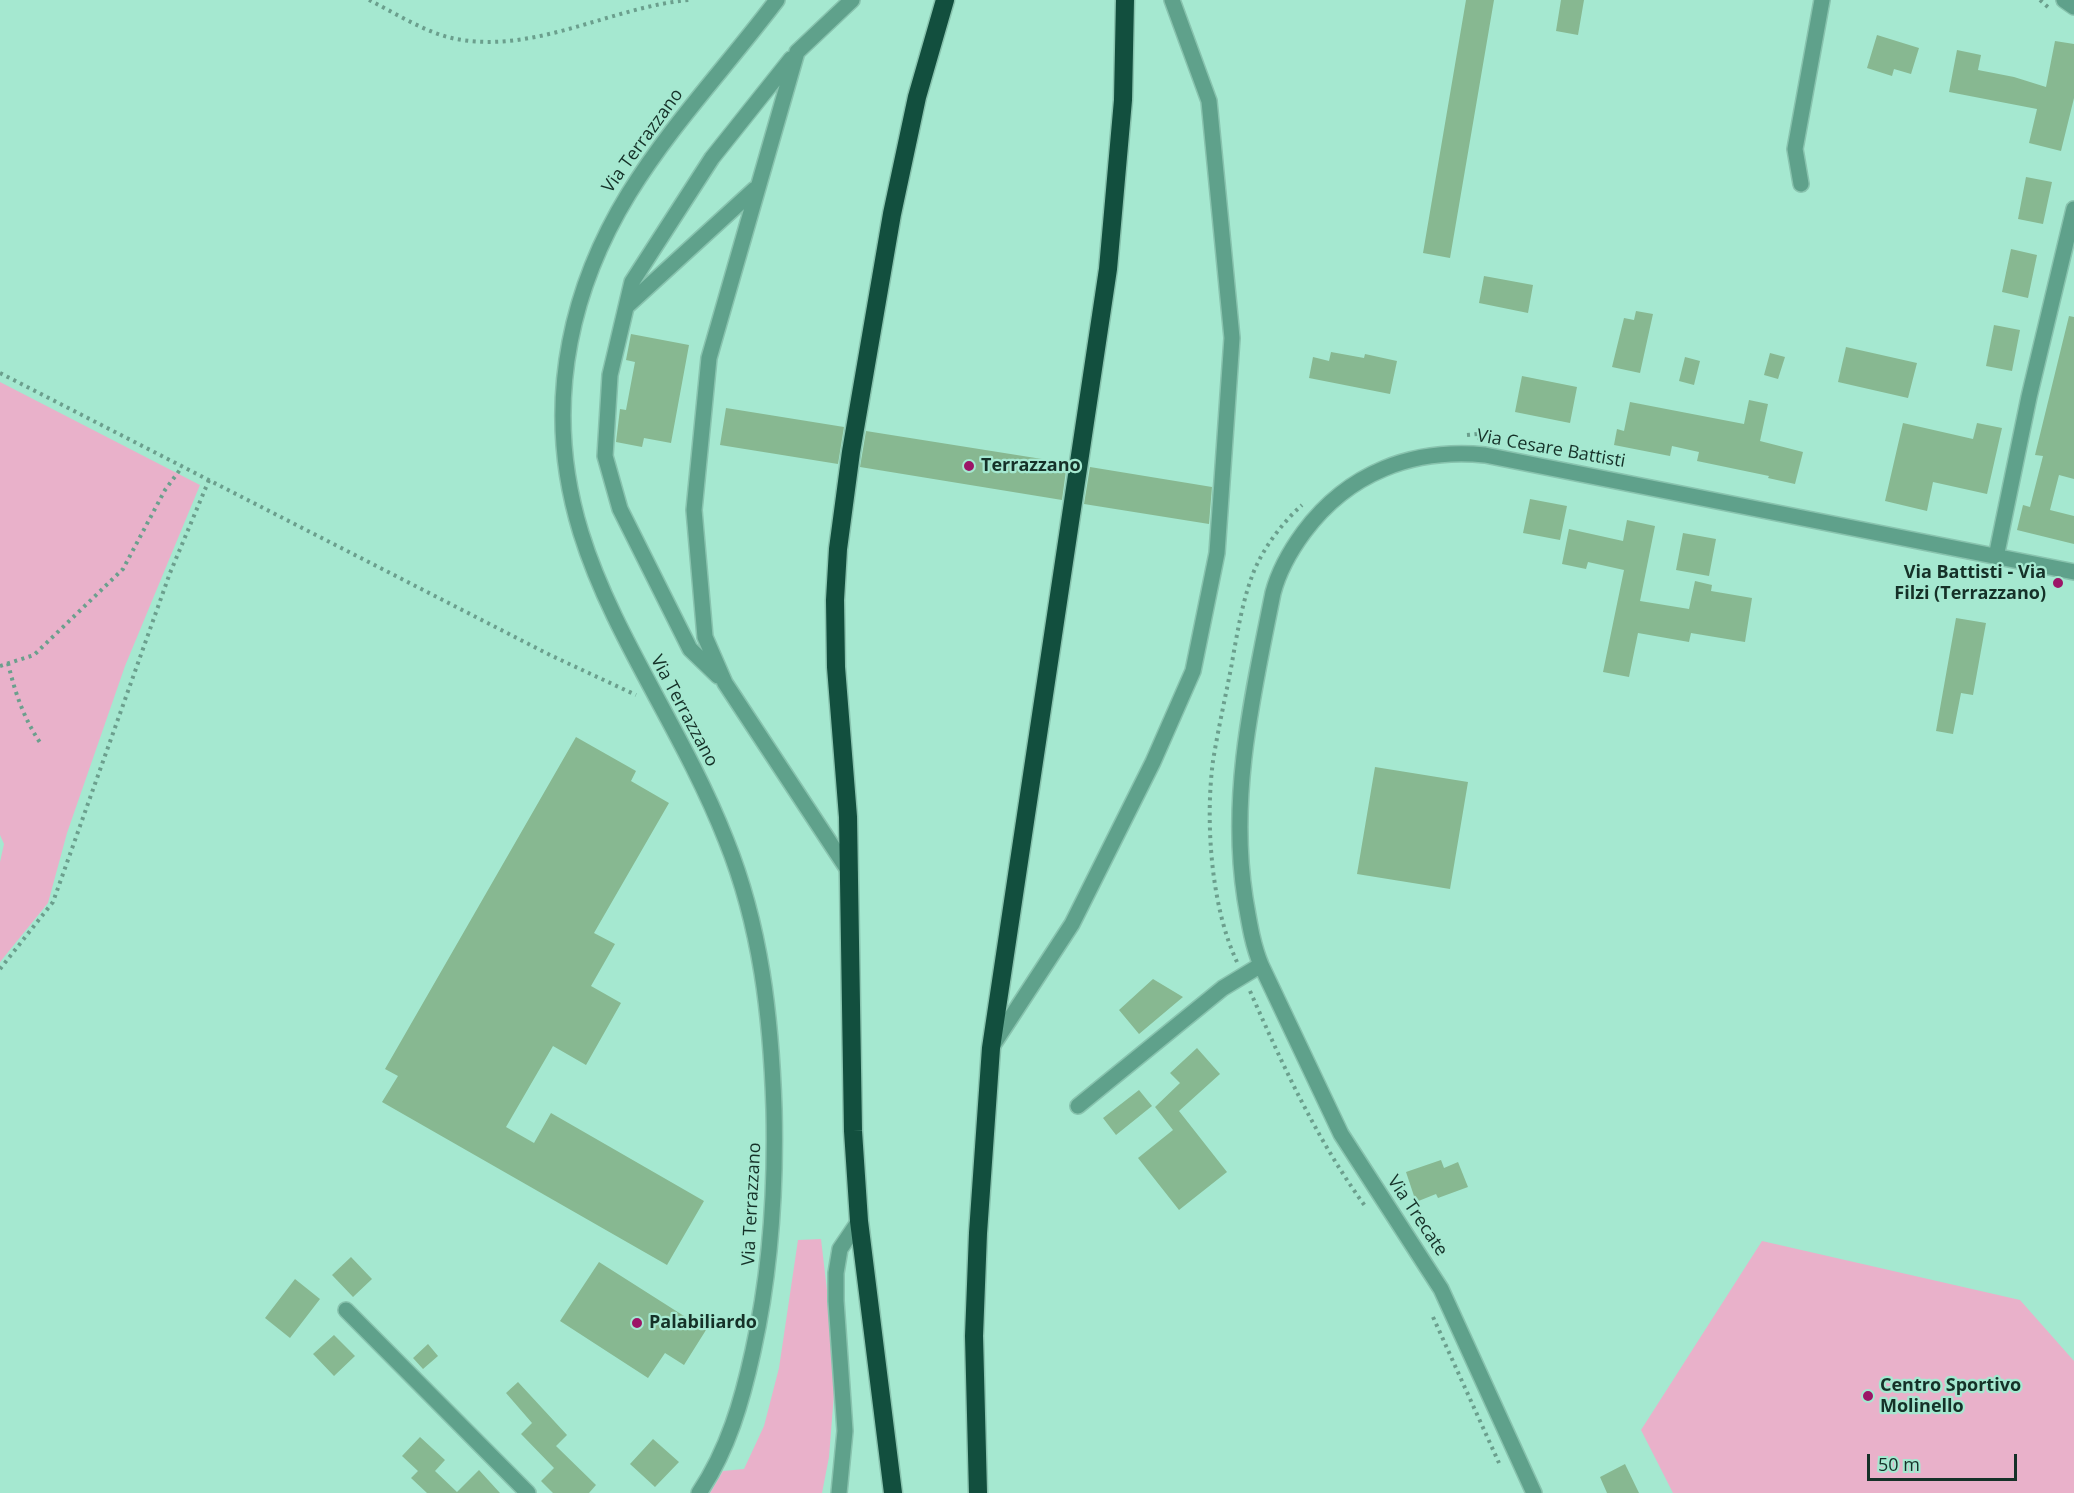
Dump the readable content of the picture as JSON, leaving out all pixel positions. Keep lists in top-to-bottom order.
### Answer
{
  "streets": {
    "street": ["Via Terrazzano", "Via Cesare Battisti", "Via Trecate"]
  },
  "crossings": [
    ["Via Cesare Battisti", "Via Trecate"]
  ],
  "places": [
    "Terrazzano",
    "Via Battisti - Via Filzi (Terrazzano)",
    "Palabiliardo",
    "Centro Sportivo Molinello"
  ],
  "scale_bar": "50 m"
}
